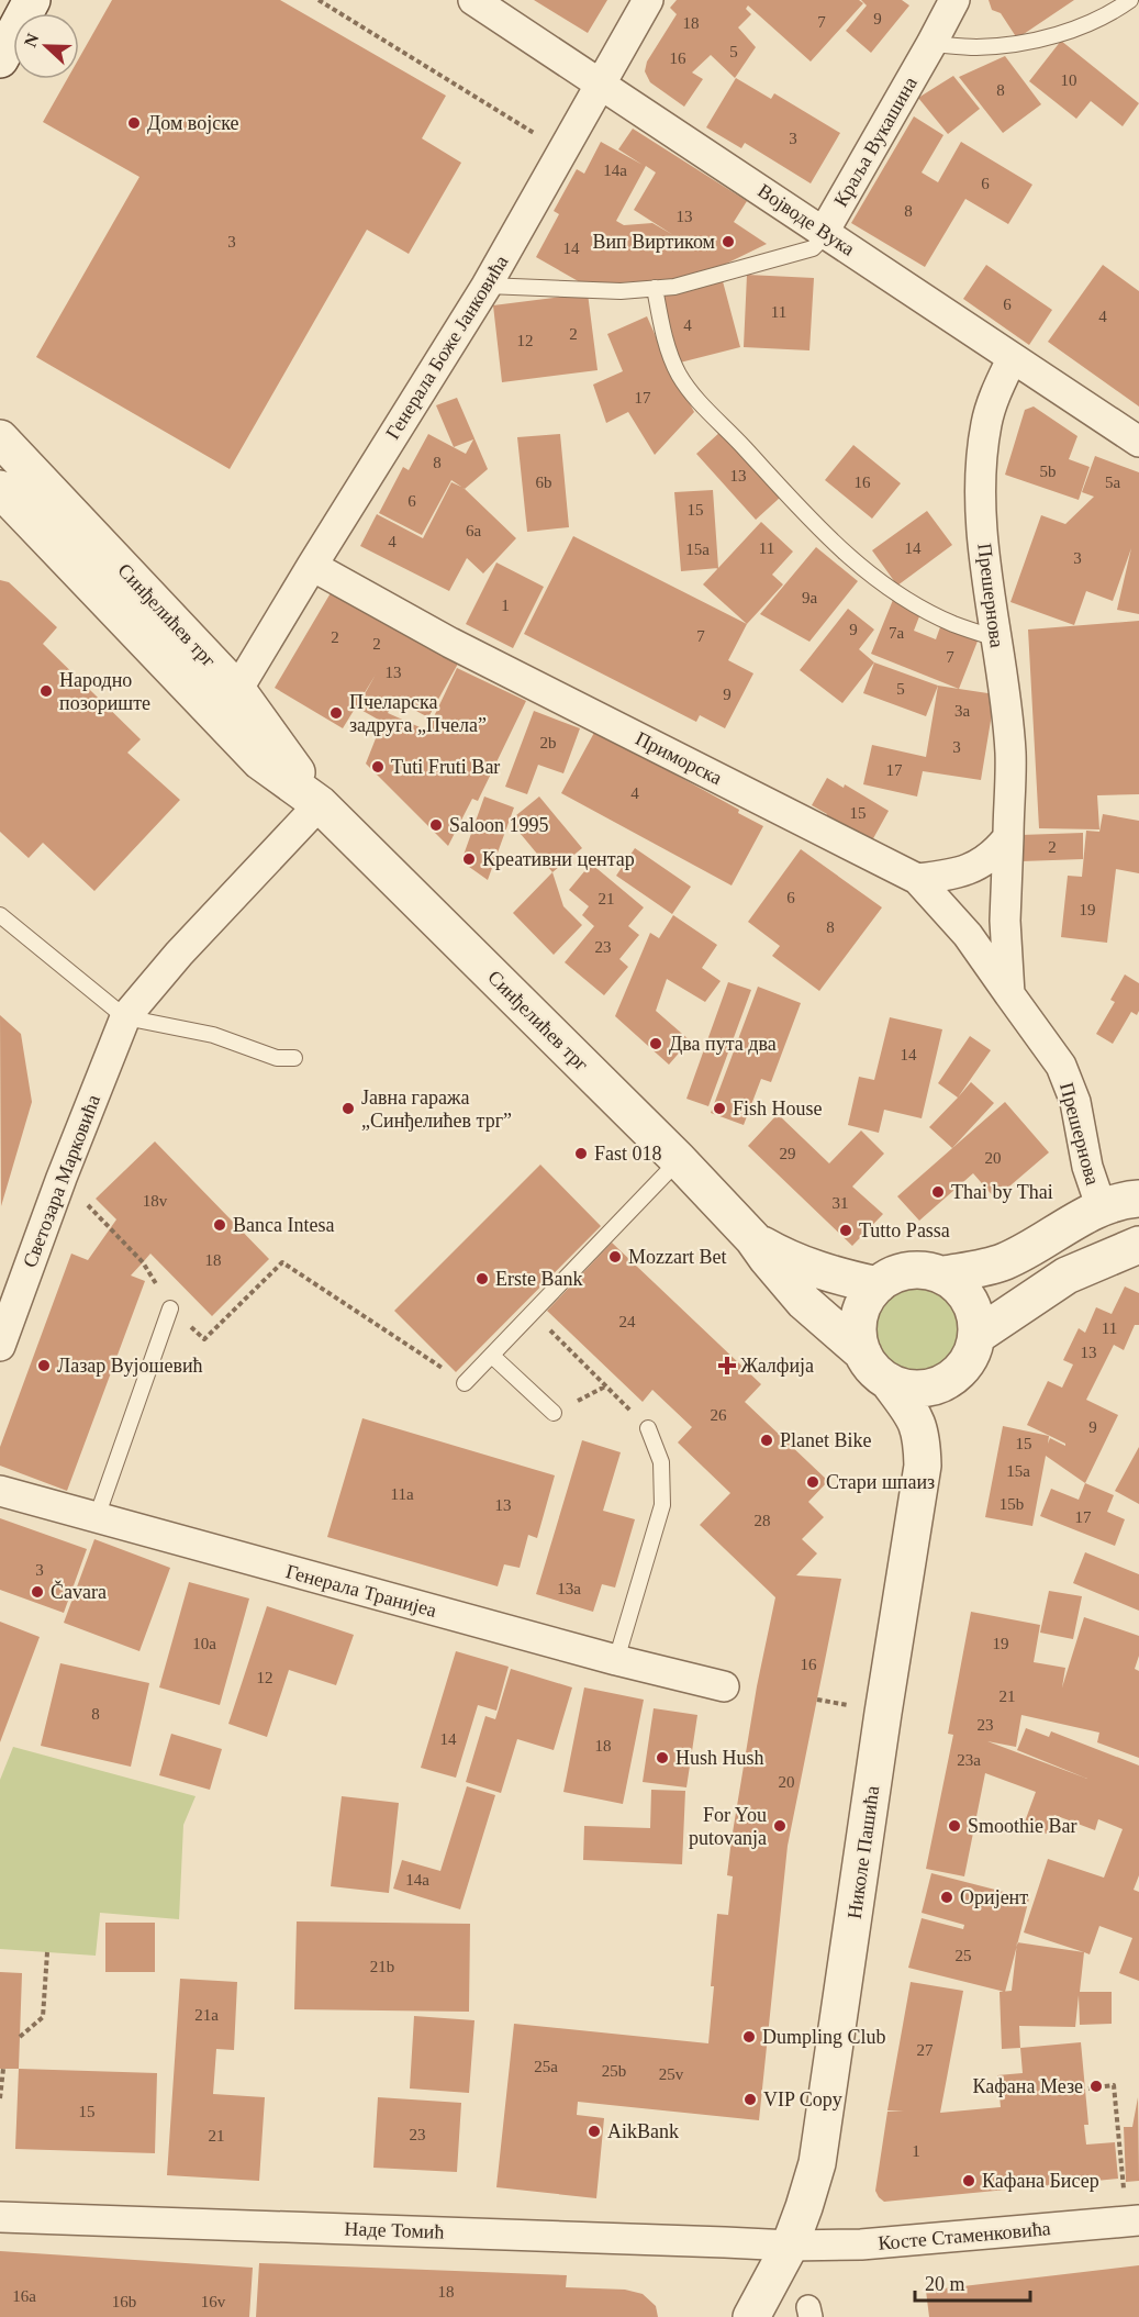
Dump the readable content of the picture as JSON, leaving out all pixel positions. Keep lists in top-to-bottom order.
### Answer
{
  "streets": {
    "street": [
      "Краља Вукашина",
      "Војводе Вука",
      "Генерала Боже Јанковића",
      "Прешернова",
      "Синђелићев трг",
      "Приморска",
      "Светозара Марковића",
      "Генерала Транијеа",
      "Николе Пашића",
      "Наде Томић",
      "Косте Стаменковића"
    ]
  },
  "crossings": [
    ["Краља Вукашина", "Војводе Вука"],
    ["Краља Вукашина", "Генерала Боже Јанковића"],
    ["Војводе Вука", "Генерала Боже Јанковића"],
    ["Војводе Вука", "Прешернова"],
    ["Генерала Боже Јанковића", "Синђелићев трг"],
    ["Генерала Боже Јанковића", "Приморска"],
    ["Прешернова", "Приморска"],
    ["Синђелићев трг", "Николе Пашића"],
    ["Николе Пашића", "Наде Томић"],
    ["Николе Пашића", "Косте Стаменковића"],
    ["Наде Томић", "Косте Стаменковића"]
  ],
  "places": {
    "other": [
      "Дом војске",
      "Вип Виртиком",
      "Народно позориште",
      "Пчеларска задруга „Пчела”",
      "Tuti Fruti Bar",
      "Saloon 1995",
      "Креативни центар",
      "Два пута два",
      "Јавна гаража „Синђелићев трг”",
      "Fish House",
      "Fast 018",
      "Thai by Thai",
      "Banca Intesa",
      "Tutto Passa",
      "Mozzart Bet",
      "Erste Bank",
      "Лазар Вујошевић",
      "Planet Bike",
      "Стари шпаиз",
      "Čavara",
      "Hush Hush",
      "For You putovanja",
      "Smoothie Bar",
      "Оријент",
      "Dumpling Club",
      "Кафана Мезе",
      "VIP Copy",
      "AikBank",
      "Кафана Бисер"
    ],
    "health": ["Жалфија"]
  },
  "house_numbers": [
    "9",
    "7",
    "18",
    "5",
    "16",
    "10",
    "8",
    "3",
    "14a",
    "6",
    "8",
    "13",
    "3",
    "14",
    "6",
    "11",
    "4",
    "4",
    "2",
    "12",
    "17",
    "8",
    "5b",
    "13",
    "6b",
    "16",
    "5a",
    "6",
    "15",
    "6a",
    "4",
    "11",
    "14",
    "15a",
    "3",
    "9a",
    "1",
    "9",
    "7a",
    "7",
    "2",
    "2",
    "7",
    "13",
    "5",
    "9",
    "3a",
    "2b",
    "3",
    "17",
    "4",
    "15",
    "2",
    "6",
    "21",
    "19",
    "8",
    "23",
    "14",
    "29",
    "20",
    "18v",
    "31",
    "18",
    "24",
    "11",
    "13",
    "26",
    "9",
    "15",
    "15a",
    "11a",
    "15b",
    "13",
    "17",
    "28",
    "3",
    "13a",
    "10a",
    "19",
    "16",
    "12",
    "21",
    "8",
    "23",
    "14",
    "18",
    "23a",
    "20",
    "14a",
    "25",
    "21b",
    "21a",
    "27",
    "25a",
    "25b",
    "25v",
    "15",
    "23",
    "21",
    "1",
    "18",
    "16a",
    "16b",
    "16v"
  ],
  "scale_bar": "20 m",
  "north": "left"
}
